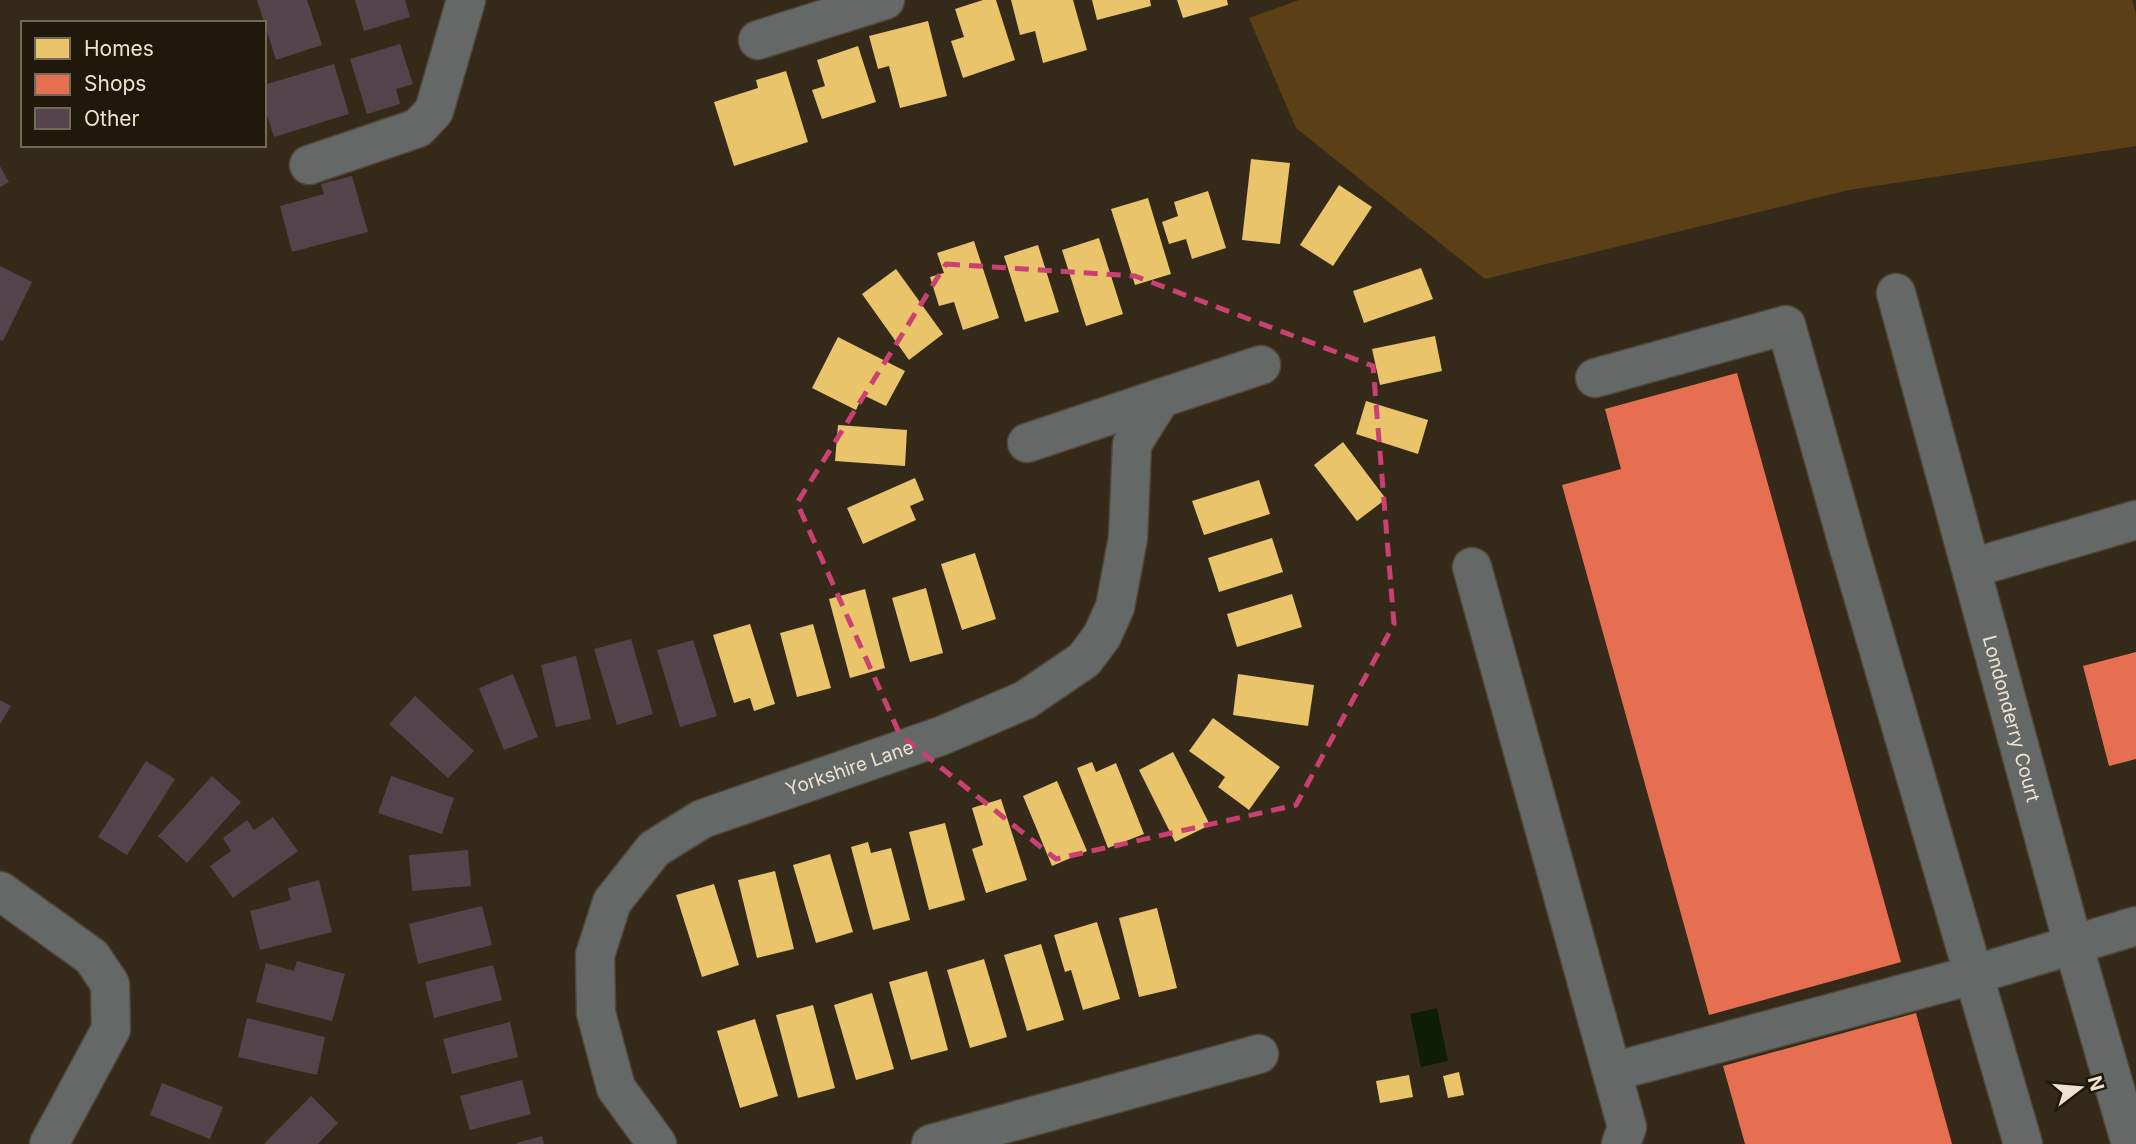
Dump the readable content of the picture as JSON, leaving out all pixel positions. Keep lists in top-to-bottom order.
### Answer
{
  "streets": {
    "street": ["Londonderry Court", "Yorkshire Lane"]
  },
  "legend": ["Homes", "Shops", "Other"],
  "north": "right"
}
